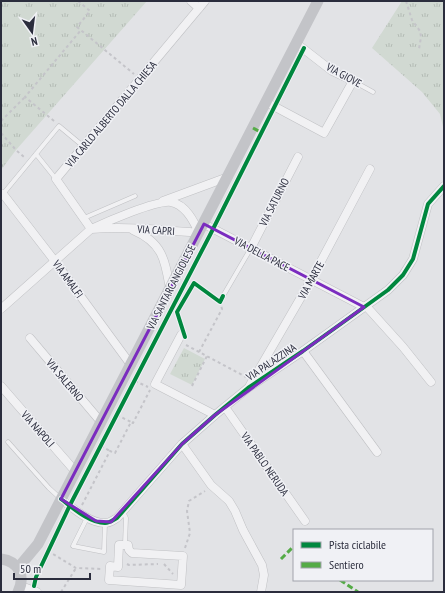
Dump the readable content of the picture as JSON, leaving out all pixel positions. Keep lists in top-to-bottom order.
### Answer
{
  "streets": {
    "main road": ["VIA SANTARCANGIOLESE"],
    "street": [
      "VIA GIOVE",
      "VIA CARLO ALBERTO DALLA CHIESA",
      "VIA SATURNO",
      "VIA CAPRI",
      "VIA DELLA PACE",
      "VIA AMALFI",
      "VIA MARTE",
      "VIA PALAZZINA",
      "VIA SALERNO",
      "VIA NAPOLI",
      "VIA PABLO NERUDA"
    ]
  },
  "crossings": [
    ["VIA GIOVE", "VIA SANTARCANGIOLESE"],
    ["VIA SATURNO", "VIA DELLA PACE"],
    ["VIA CAPRI", "VIA DELLA PACE"],
    ["VIA CAPRI", "VIA AMALFI"],
    ["VIA CAPRI", "VIA SANTARCANGIOLESE"],
    ["VIA DELLA PACE", "VIA MARTE"],
    ["VIA DELLA PACE", "VIA SANTARCANGIOLESE"],
    ["VIA DELLA PACE", "VIA PALAZZINA"],
    ["VIA AMALFI", "VIA SANTARCANGIOLESE"],
    ["VIA MARTE", "VIA PALAZZINA"],
    ["VIA SANTARCANGIOLESE", "VIA SALERNO"],
    ["VIA SANTARCANGIOLESE", "VIA NAPOLI"],
    ["VIA PALAZZINA", "VIA PABLO NERUDA"]
  ],
  "legend": ["Pista ciclabile", "Sentiero"],
  "scale_bar": "50 m",
  "north": "bottom"
}
